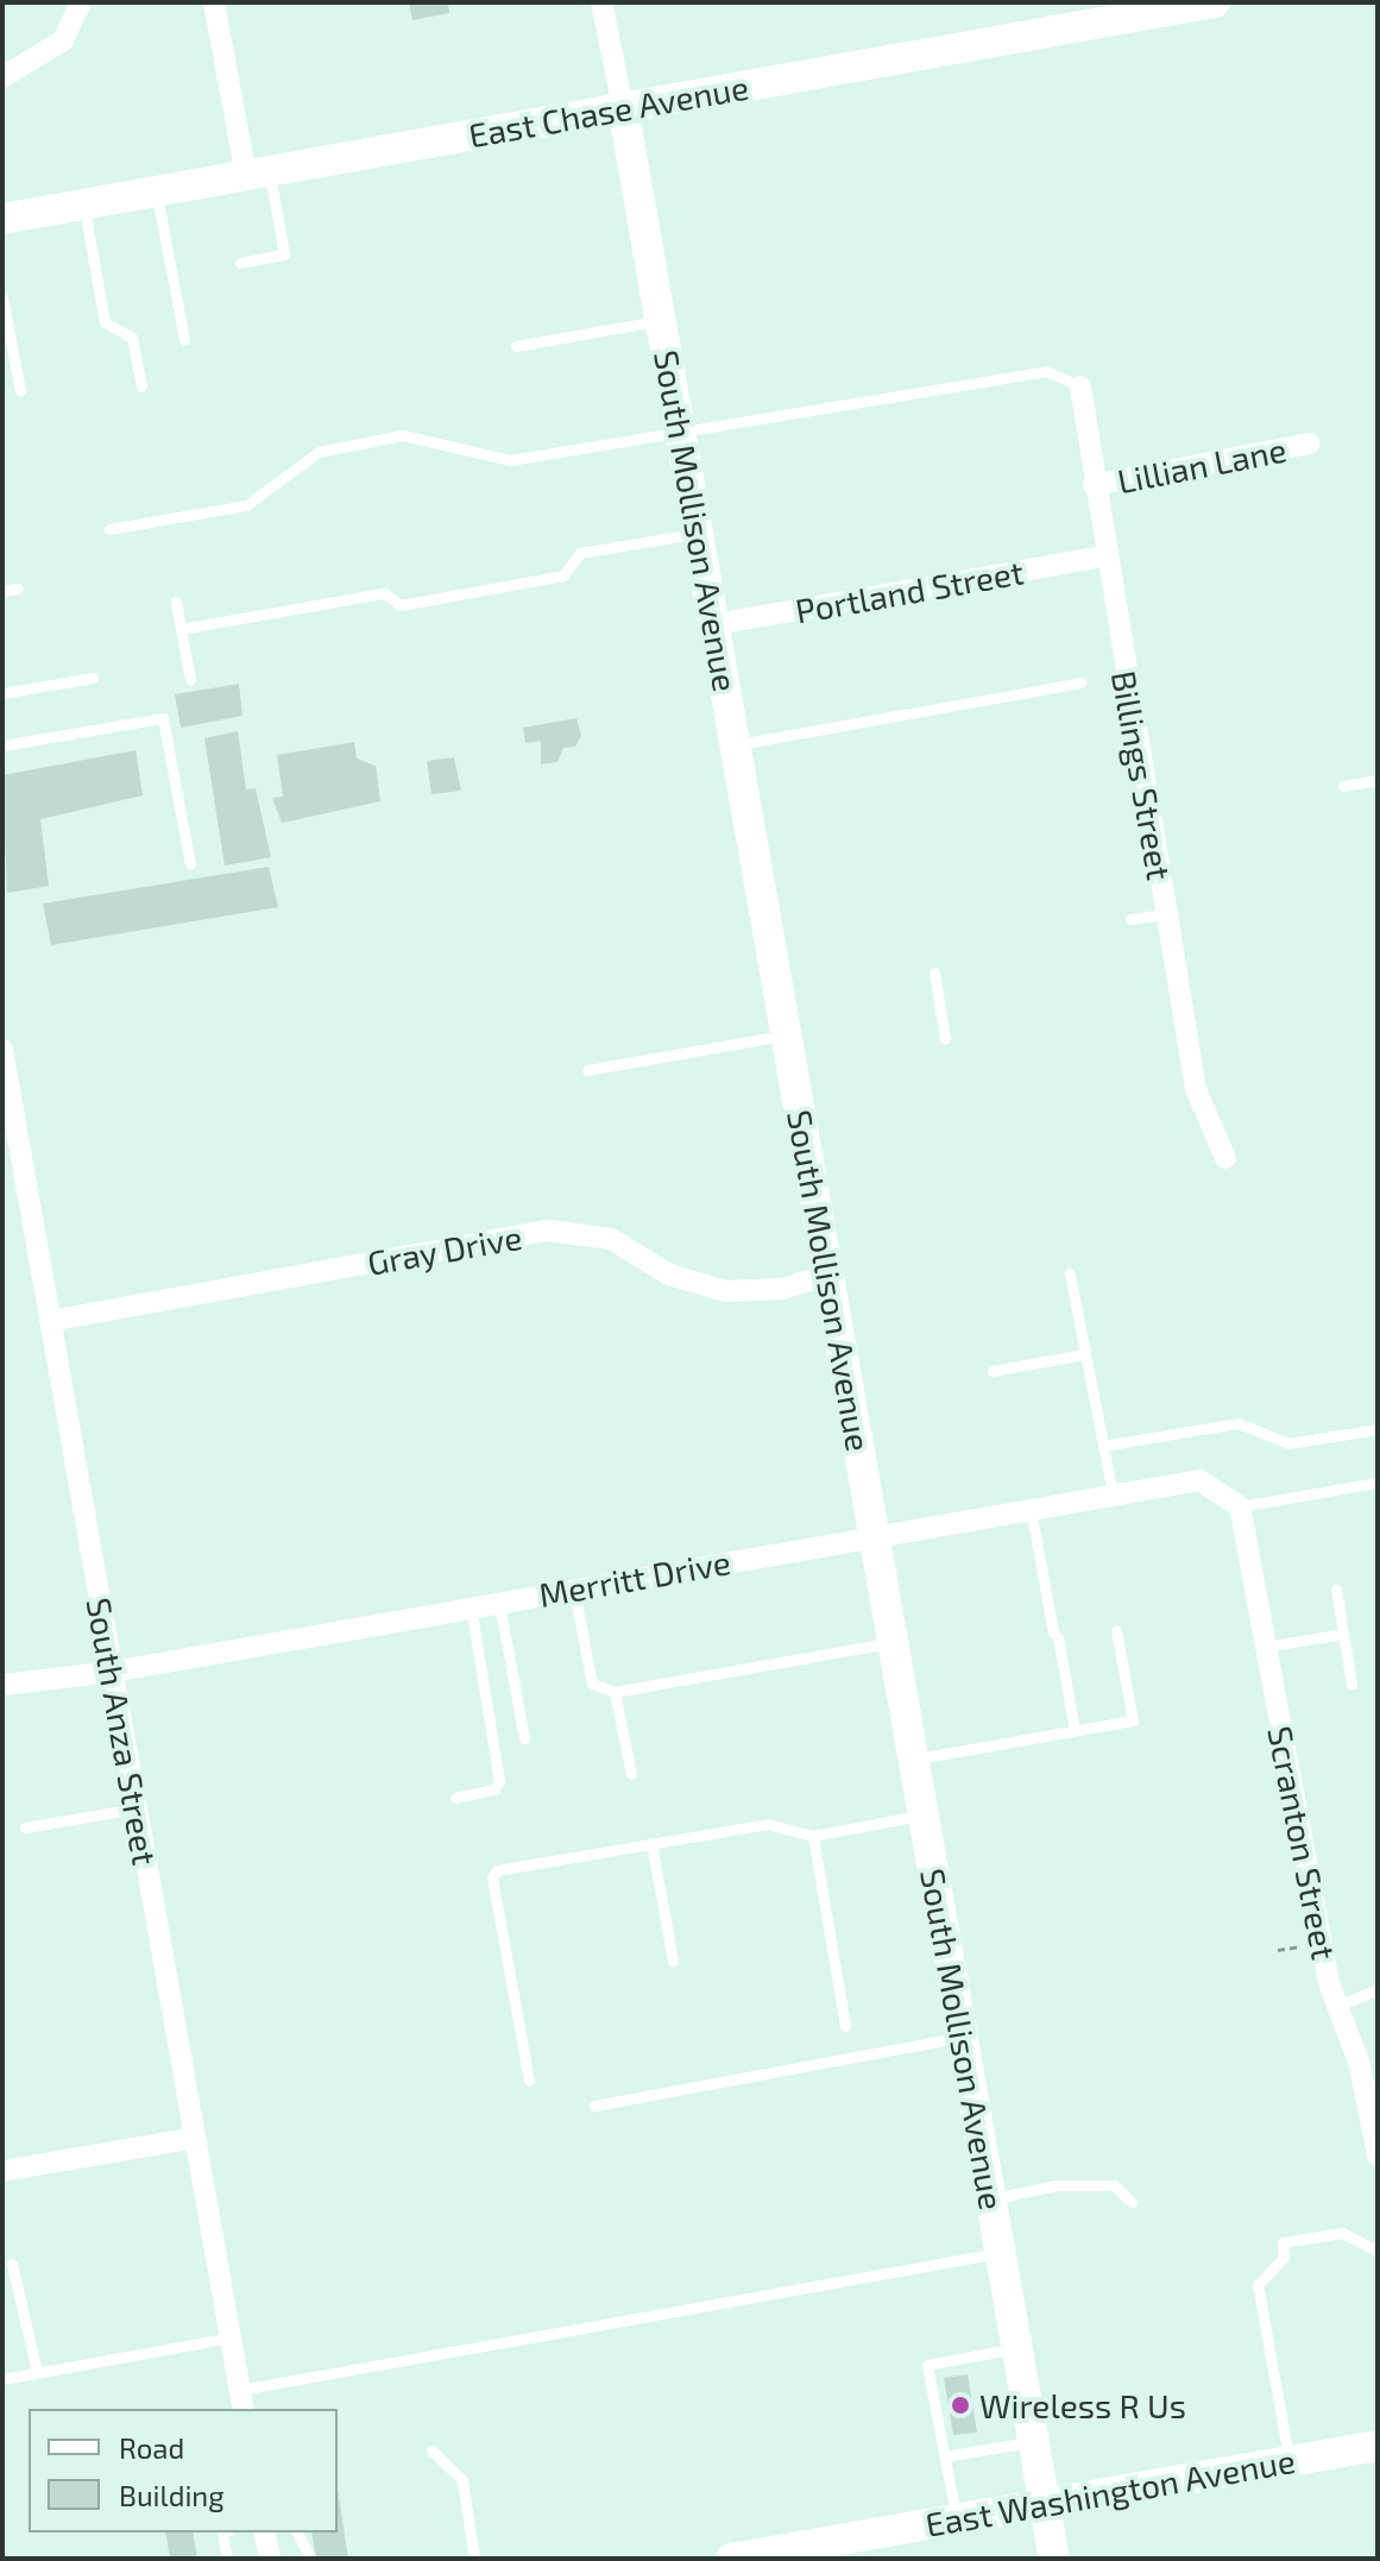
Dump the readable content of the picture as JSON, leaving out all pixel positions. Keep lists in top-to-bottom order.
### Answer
{
  "streets": {
    "main road": ["East Chase Avenue", "South Mollison Avenue", "East Washington Avenue"],
    "street": [
      "Lillian Lane",
      "Portland Street",
      "Billings Street",
      "Gray Drive",
      "Merritt Drive",
      "South Anza Street",
      "Scranton Street"
    ]
  },
  "crossings": [
    ["East Chase Avenue", "South Mollison Avenue"],
    ["Lillian Lane", "Billings Street"],
    ["South Mollison Avenue", "Portland Street"],
    ["South Mollison Avenue", "Gray Drive"],
    ["South Mollison Avenue", "Merritt Drive"],
    ["South Mollison Avenue", "East Washington Avenue"],
    ["Portland Street", "Billings Street"],
    ["Gray Drive", "South Anza Street"],
    ["Merritt Drive", "South Anza Street"],
    ["Merritt Drive", "Scranton Street"]
  ],
  "places": ["Wireless R Us"],
  "legend": ["Road", "Building"]
}
